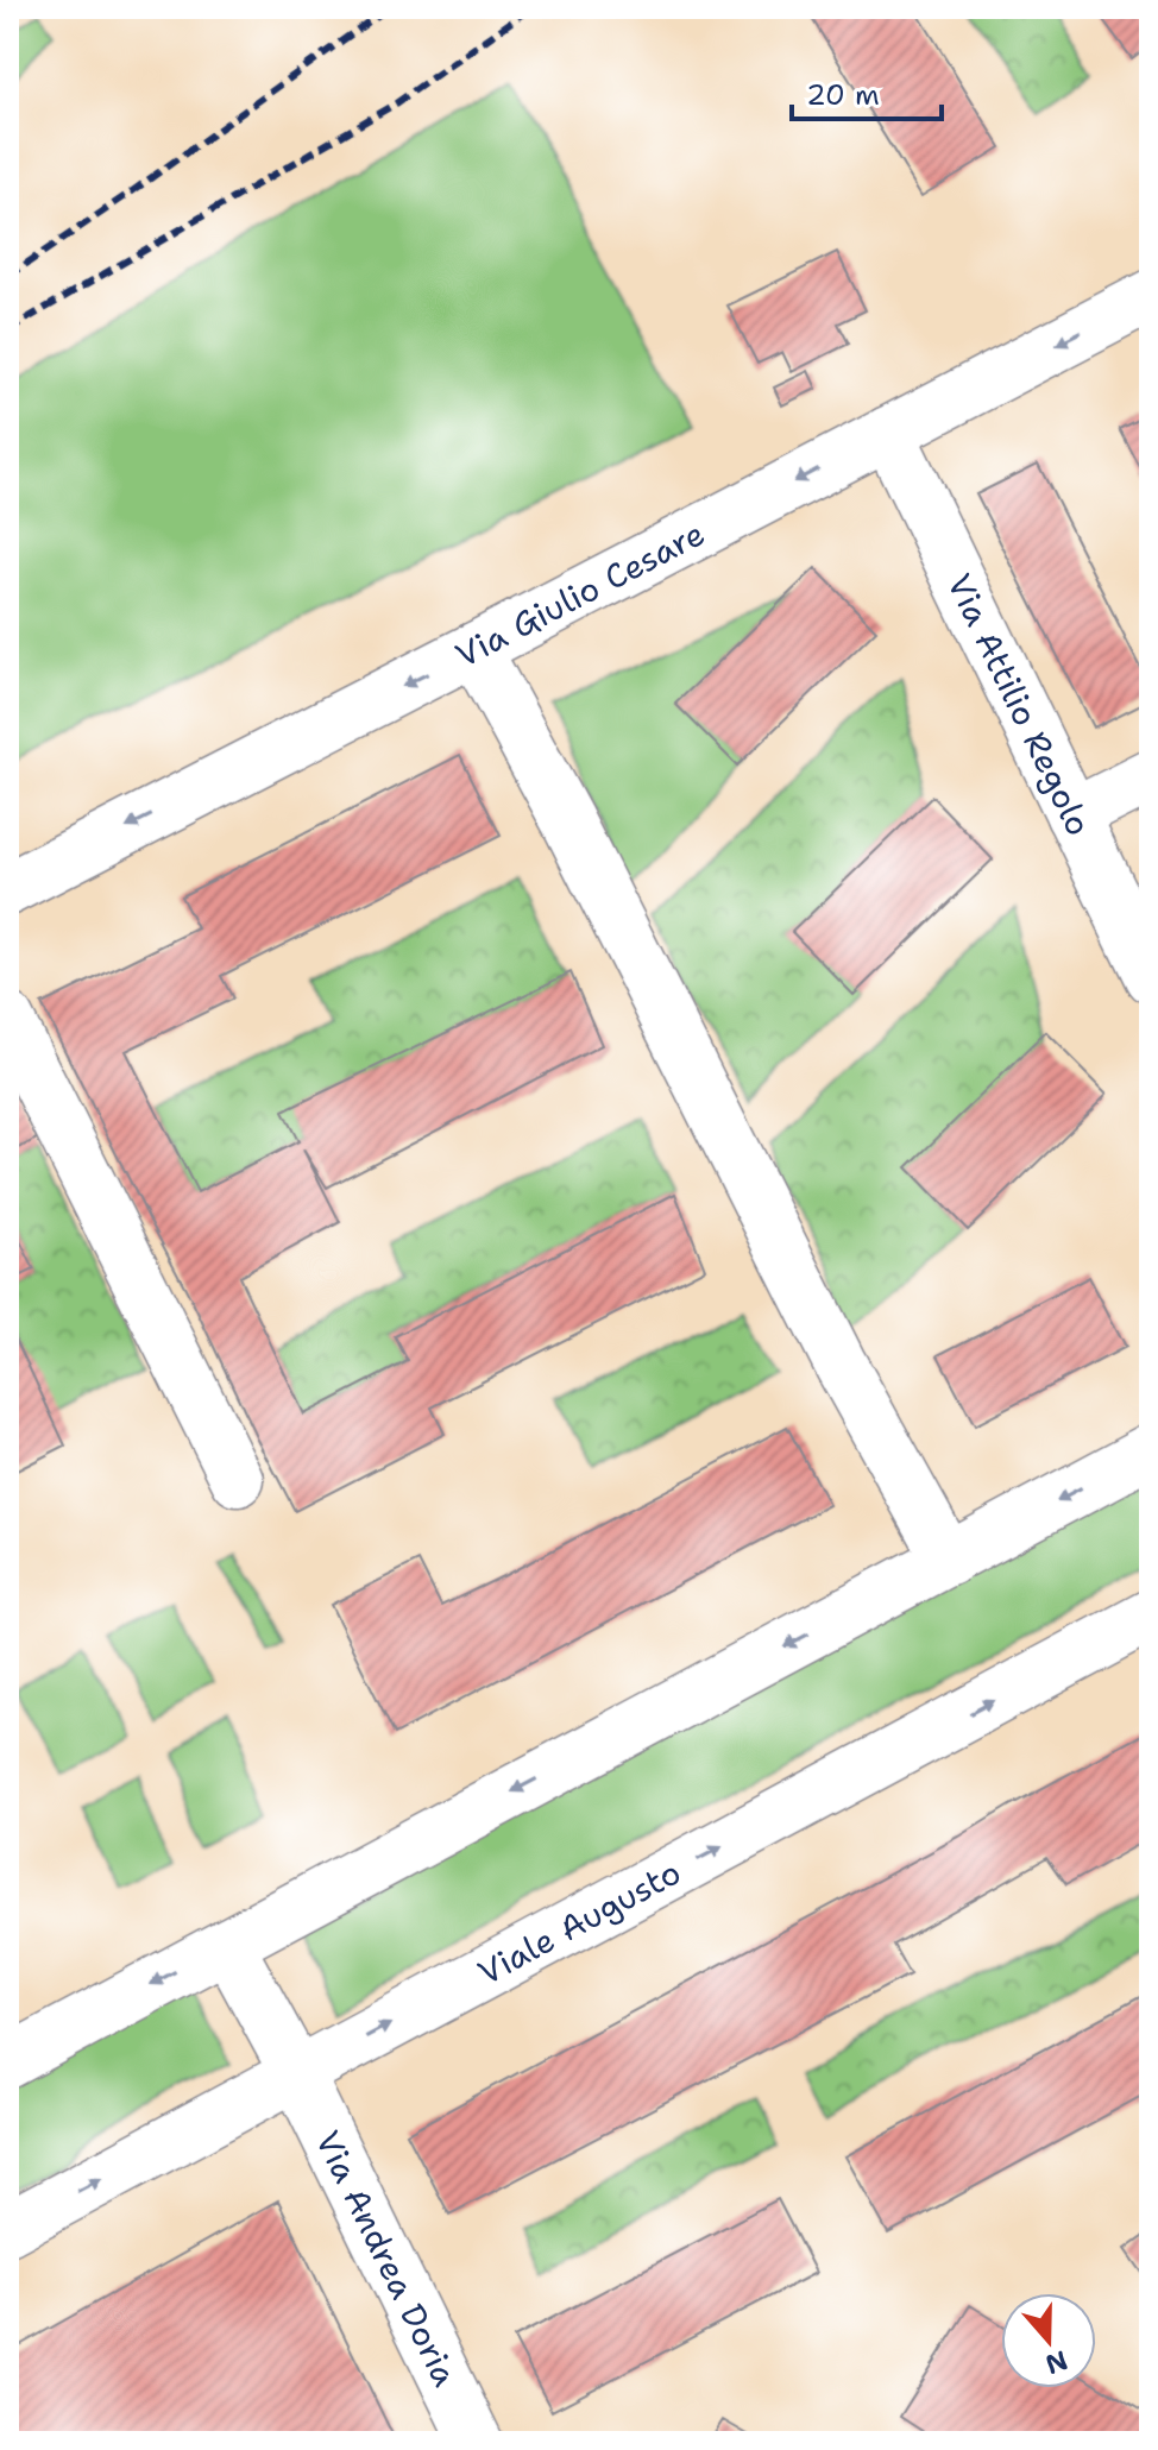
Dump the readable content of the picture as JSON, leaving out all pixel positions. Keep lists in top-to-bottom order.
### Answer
{
  "streets": {
    "main road": [
      "Via Giulio Cesare",
      "Via Attilio Regolo",
      "Viale Augusto",
      "Via Andrea Doria"
    ]
  },
  "crossings": [
    ["Via Giulio Cesare", "Via Attilio Regolo"],
    ["Viale Augusto", "Via Andrea Doria"]
  ],
  "one_way": ["Via Giulio Cesare"],
  "scale_bar": "20 m",
  "north": "bottom"
}
